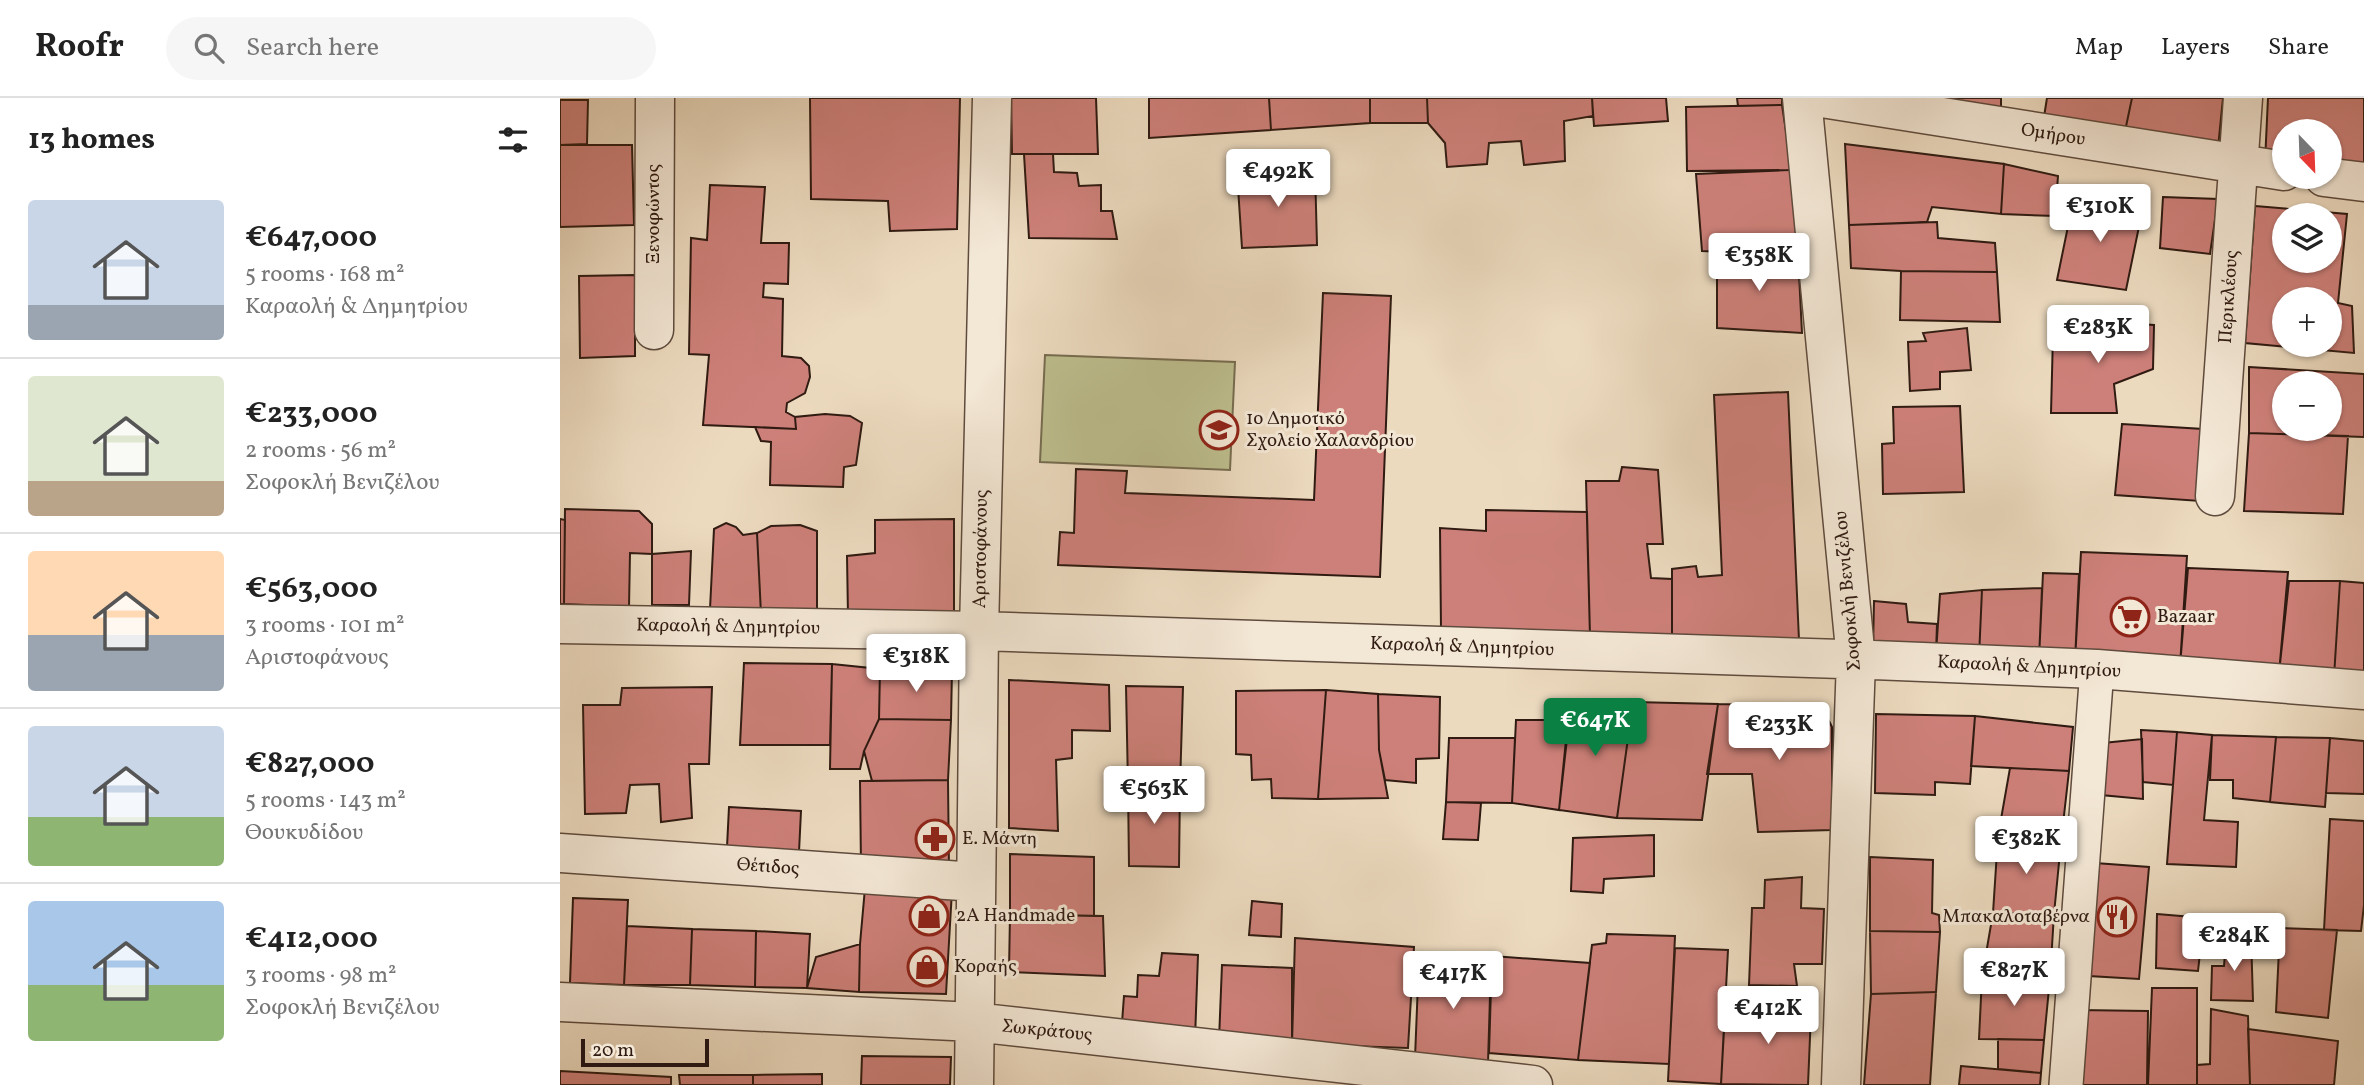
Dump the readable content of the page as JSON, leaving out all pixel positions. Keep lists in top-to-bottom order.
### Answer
{
  "streets": {
    "street": [
      "Ομήρου",
      "Ξενοφώντος",
      "Περικλέους",
      "Αριστοφάνους",
      "Σοφοκλή Βενιζέλου",
      "Καραολή & Δημητρίου",
      "Θέτιδος",
      "Σωκράτους"
    ]
  },
  "crossings": [
    ["Ομήρου", "Περικλέους"],
    ["Αριστοφάνους", "Καραολή & Δημητρίου"],
    ["Αριστοφάνους", "Θέτιδος"],
    ["Αριστοφάνους", "Σωκράτους"],
    ["Σοφοκλή Βενιζέλου", "Καραολή & Δημητρίου"]
  ],
  "places": {
    "school or university": ["1ο Δημοτικό Σχολείο Χαλανδρίου"],
    "supermarket": ["Bazaar"],
    "pharmacy": ["Ε. Μάντη"],
    "shop": ["2A Handmade", "Κοραής"],
    "restaurant": ["Μπακαλοταβέρνα"]
  },
  "scale_bar": "20 m",
  "north": "bottom right",
  "page": {
    "header": "Roofr",
    "search": "Search here",
    "nav": ["Map", "Layers", "Share"],
    "heading": "13 homes",
    "map_buttons": ["+", "−"],
    "price": [
      "€492K",
      "€310K",
      "€358K",
      "€283K",
      "€318K",
      "€647K",
      "€233K",
      "€563K",
      "€382K",
      "€284K",
      "€827K",
      "€417K",
      "€412K"
    ],
    "list": [
      {
        "name": "€647,000",
        "note": "5 rooms · 168 m² · Καραολή & Δημητρίου"
      },
      {
        "name": "€233,000",
        "note": "2 rooms · 56 m² · Σοφοκλή Βενιζέλου"
      },
      {
        "name": "€563,000",
        "note": "3 rooms · 101 m² · Αριστοφάνους"
      },
      {
        "name": "€827,000",
        "note": "5 rooms · 143 m² · Θουκυδίδου"
      },
      {
        "name": "€412,000",
        "note": "3 rooms · 98 m² · Σοφοκλή Βενιζέλου"
      }
    ],
    "scale": "20 m"
  }
}
